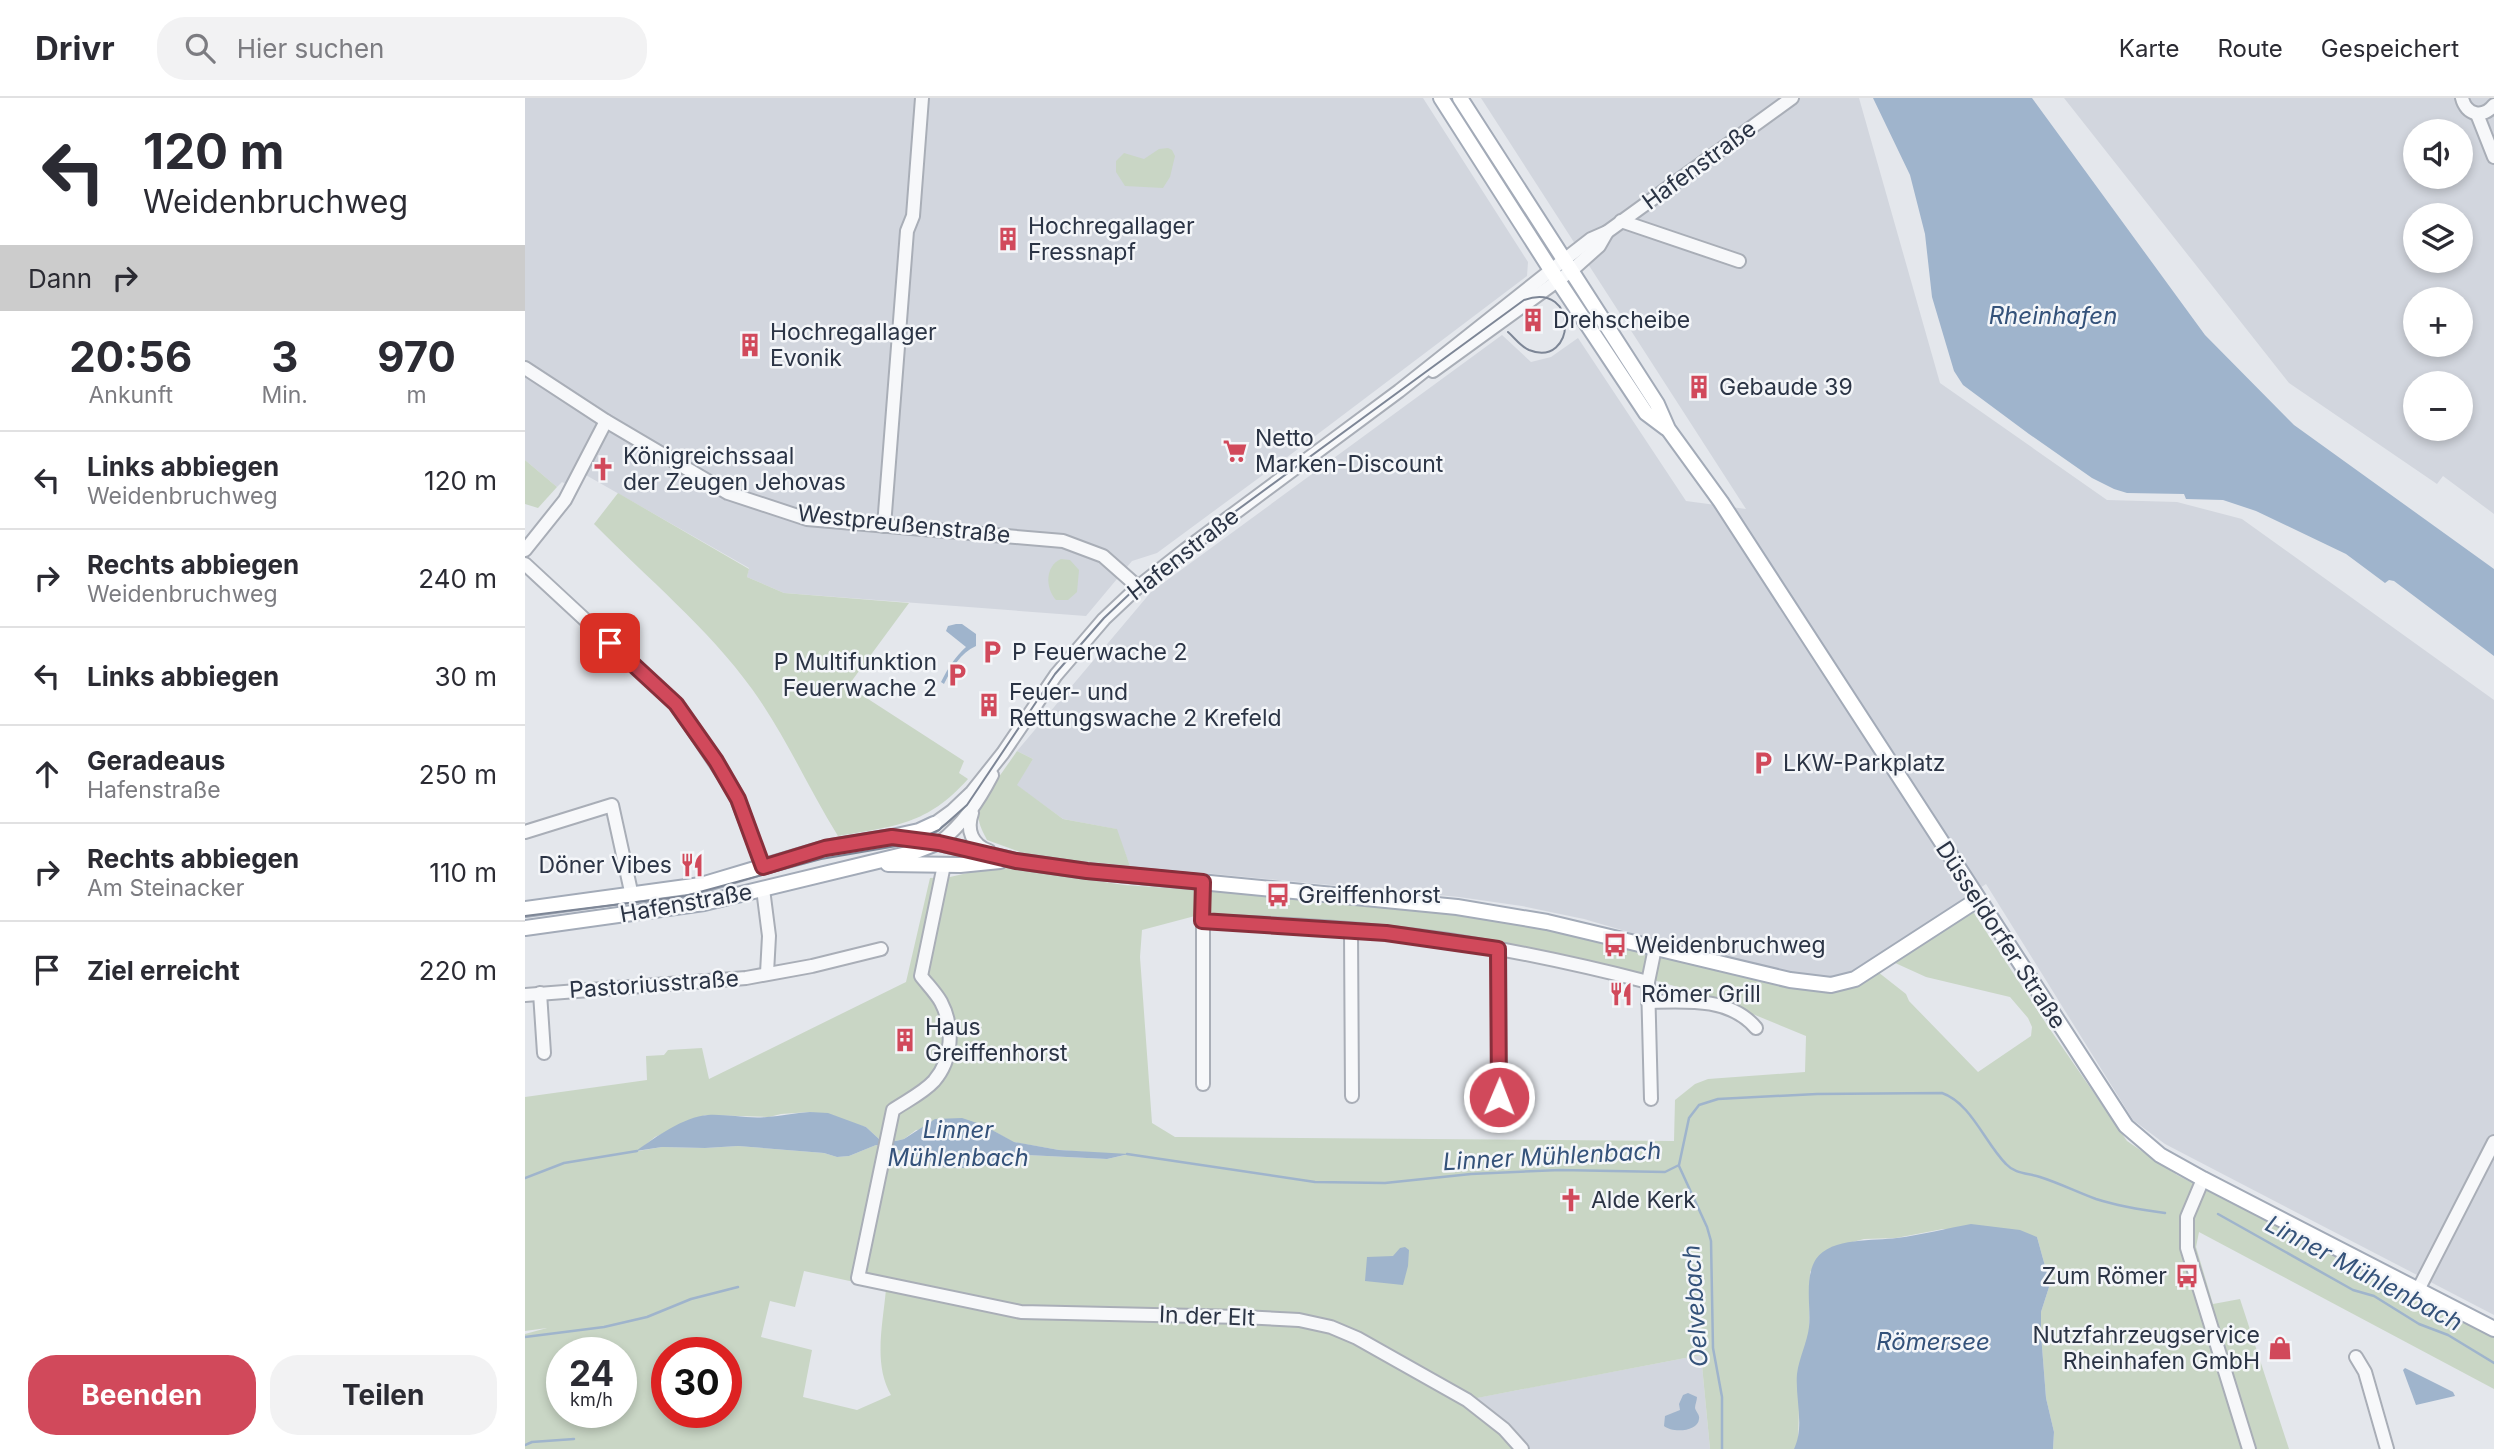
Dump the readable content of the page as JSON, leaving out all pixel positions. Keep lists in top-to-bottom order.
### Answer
{
  "streets": {
    "main road": ["Hafenstraße", "Düsseldorfer Straße"],
    "street": ["Westpreußenstraße", "Pastoriusstraße", "In der Elt"]
  },
  "crossings": [
    ["Hafenstraße", "Westpreußenstraße"],
    ["Hafenstraße", "Düsseldorfer Straße"],
    ["Hafenstraße", "Pastoriusstraße"]
  ],
  "water": [
    "Rheinhafen",
    "Linner Mühlenbach",
    "Oelvebach",
    "Römersee"
  ],
  "places": {
    "building": [
      "Hochregallager Fressnapf",
      "Drehscheibe",
      "Hochregallager Evonik",
      "Gebaude 39",
      "Feuer- und Rettungswache 2 Krefeld",
      "Haus Greiffenhorst"
    ],
    "supermarket": ["Netto Marken-Discount"],
    "church": ["Königreichssaal der Zeugen Jehovas", "Alde Kerk"],
    "parking": ["P Feuerwache 2", "P Multifunktion Feuerwache 2", "LKW-Parkplatz"],
    "restaurant": ["Döner Vibes", "Römer Grill"],
    "bus stop": ["Greiffenhorst", "Weidenbruchweg", "Zum Römer"],
    "shop": ["Nutzfahrzeugservice Rheinhafen GmbH"]
  },
  "page": {
    "header": "Drivr",
    "search": "Hier suchen",
    "nav": ["Karte", "Route", "Gespeichert"],
    "turn": ["120 m", "Weidenbruchweg"],
    "map_buttons": ["+", "−"],
    "then": "Dann",
    "eta": [
      "20:56",
      "Ankunft",
      "3",
      "Min.",
      "970",
      "m"
    ],
    "list": [
      {
        "name": "Links abbiegen",
        "note": "Weidenbruchweg",
        "value": "120 m"
      },
      {
        "name": "Rechts abbiegen",
        "note": "Weidenbruchweg",
        "value": "240 m"
      },
      {
        "name": "Links abbiegen",
        "value": "30 m"
      },
      {
        "name": "Geradeaus",
        "note": "Hafenstraße",
        "value": "250 m"
      },
      {
        "name": "Rechts abbiegen",
        "note": "Am Steinacker",
        "value": "110 m"
      },
      {
        "name": "Ziel erreicht",
        "value": "220 m"
      }
    ],
    "speed": "24 km/h",
    "limit": "30",
    "buttons": ["Beenden", "Teilen"]
  }
}
